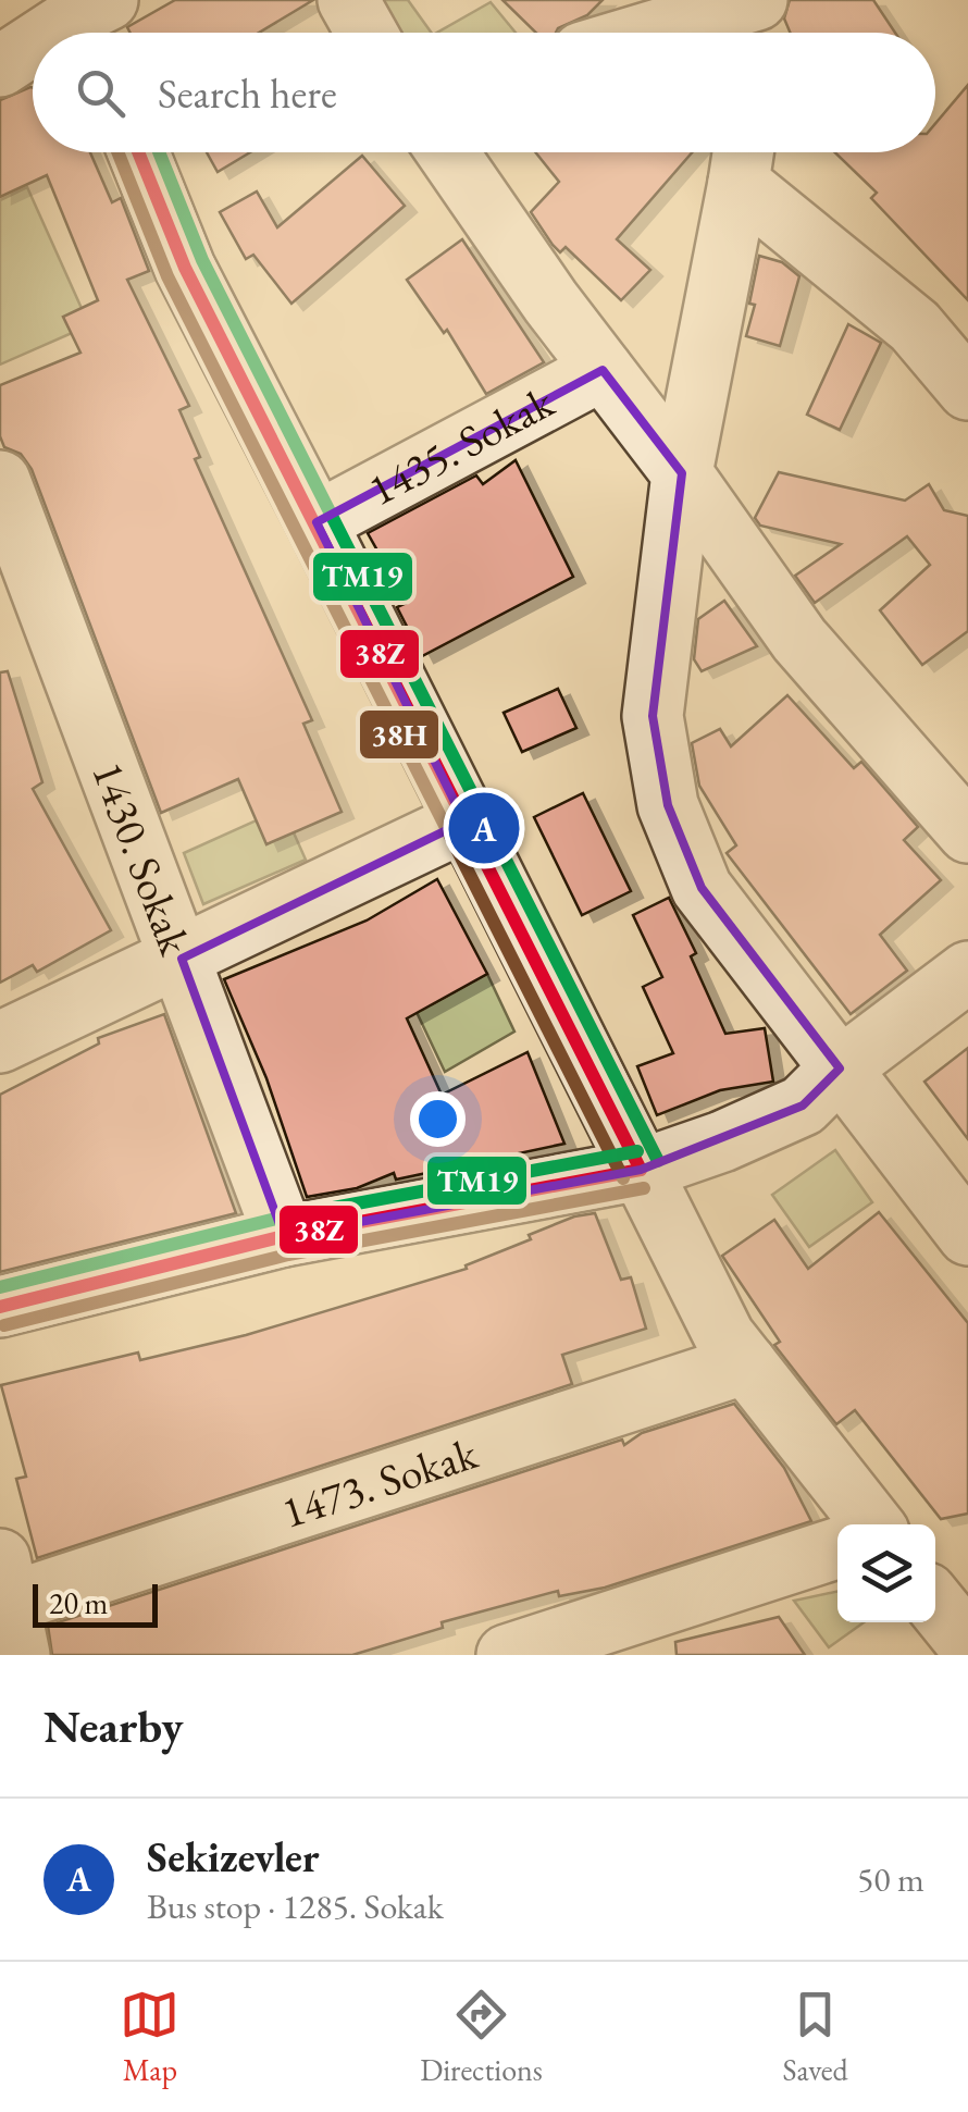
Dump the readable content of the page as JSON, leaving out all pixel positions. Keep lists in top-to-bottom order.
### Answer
{
  "streets": {
    "street": ["1435. Sokak", "1430. Sokak", "1473. Sokak"]
  },
  "lines": ["transit line 38Z", "transit line 38H", "transit line TM19"],
  "scale_bar": "20 m",
  "page": {
    "search": "Search here",
    "pins": "A",
    "scale": "20 m",
    "heading": "Nearby",
    "list": [
      {
        "mark": "A",
        "name": "Sekizevler",
        "note": "Bus stop · 1285. Sokak",
        "value": "50 m"
      }
    ],
    "nav": ["Map", "Directions", "Saved"]
  }
}
